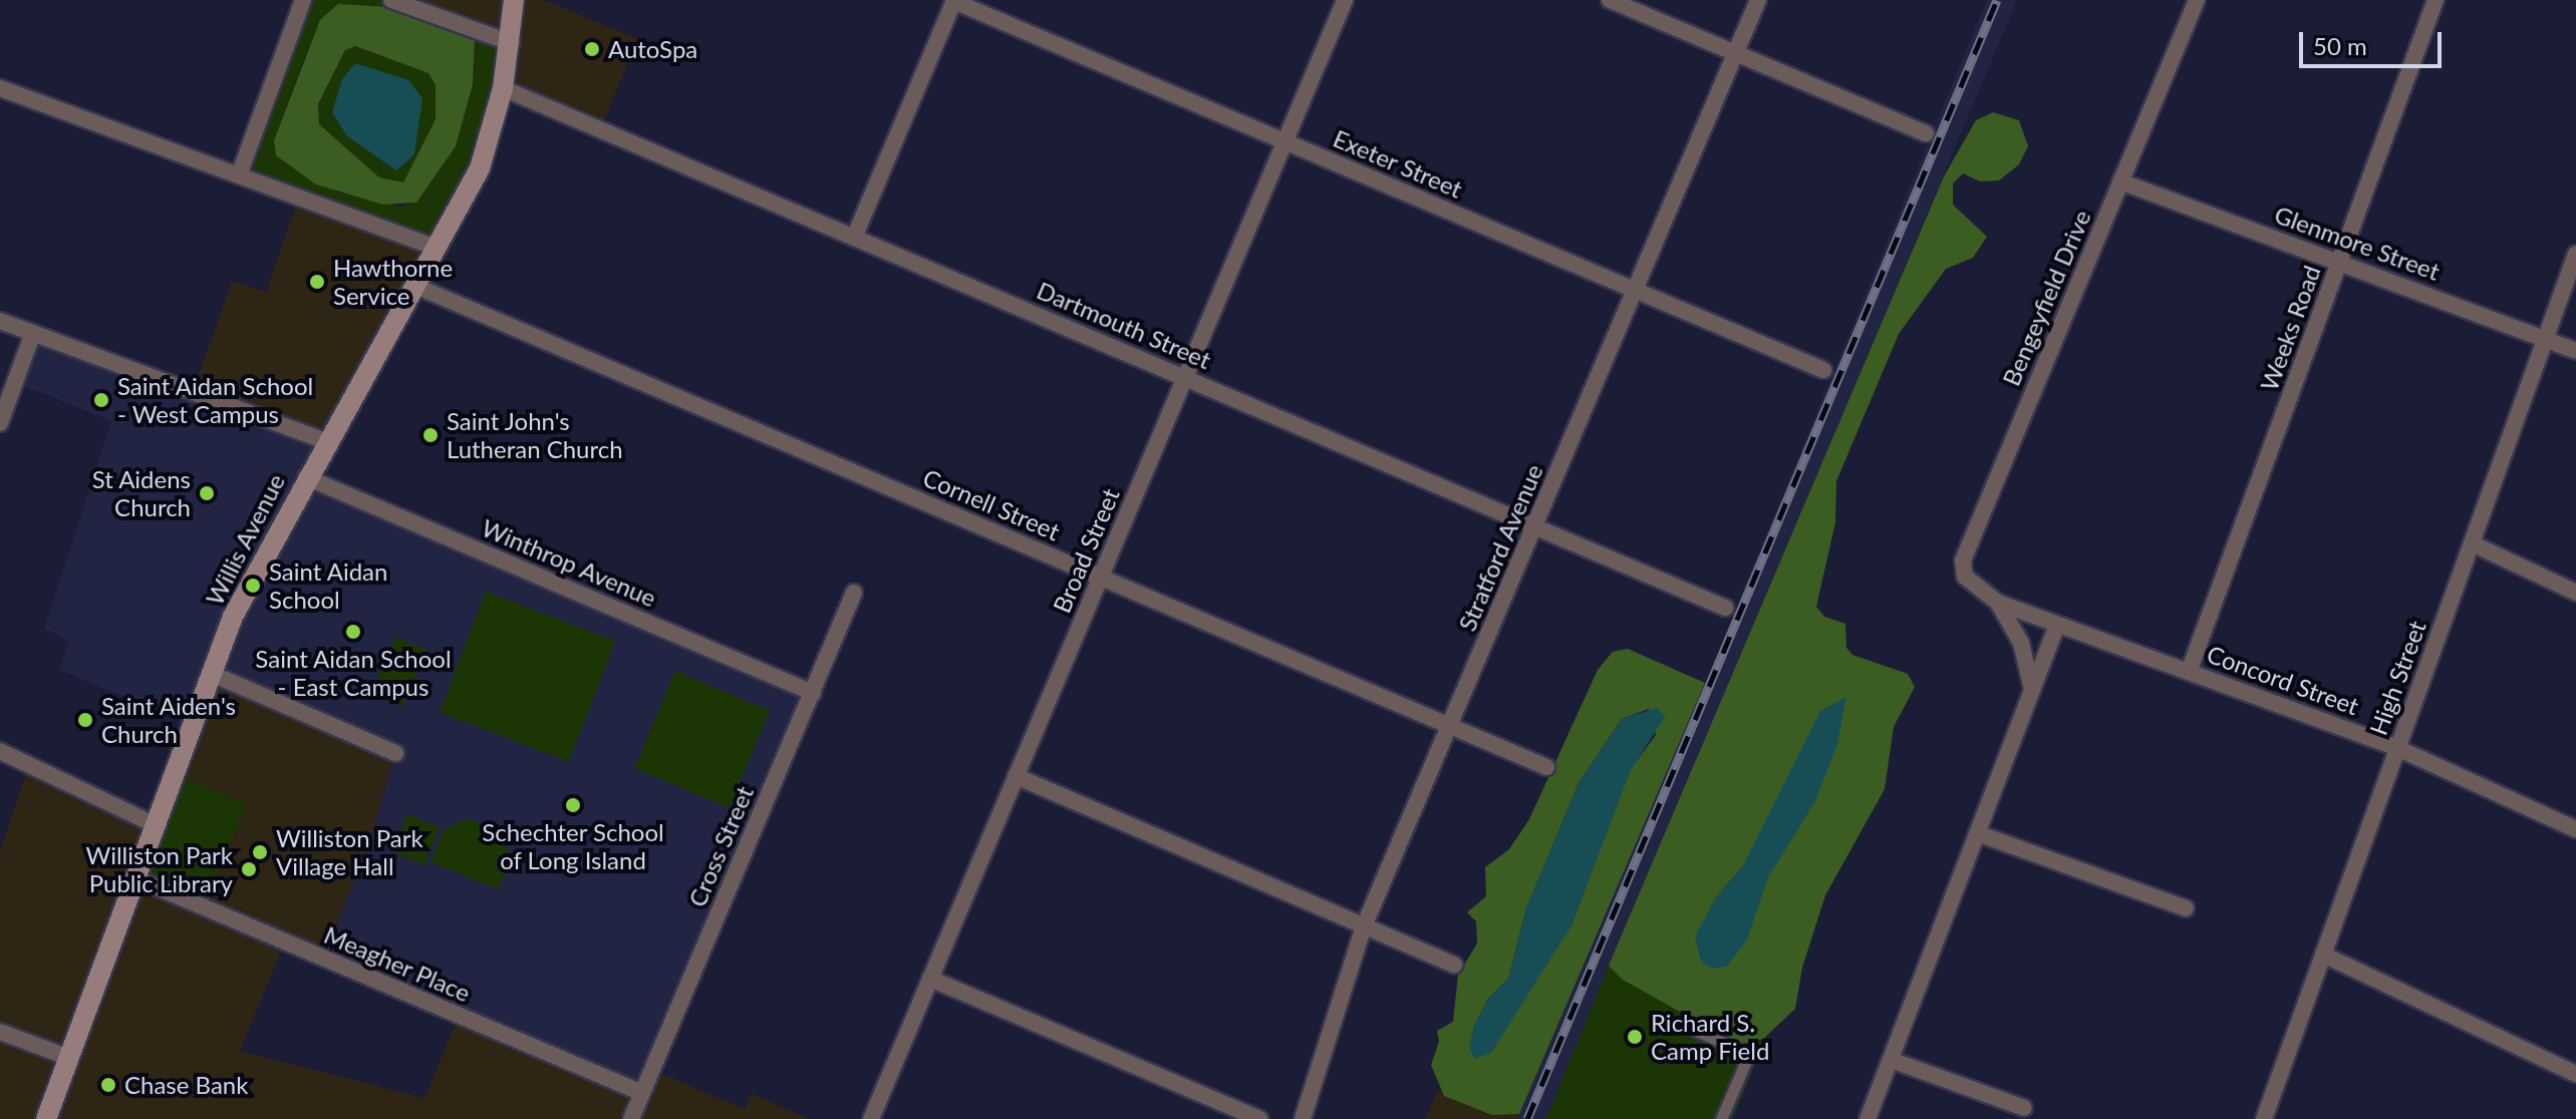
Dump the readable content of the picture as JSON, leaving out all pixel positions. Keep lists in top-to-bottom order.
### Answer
{
  "streets": {
    "main road": ["Willis Avenue"],
    "street": [
      "Exeter Street",
      "Glenmore Street",
      "Bengeyfield Drive",
      "Dartmouth Street",
      "Weeks Road",
      "Cornell Street",
      "Stratford Avenue",
      "Broad Street",
      "Winthrop Avenue",
      "High Street",
      "Concord Street",
      "Cross Street",
      "Meagher Place"
    ]
  },
  "crossings": [
    ["Exeter Street", "Stratford Avenue"],
    ["Exeter Street", "Broad Street"],
    ["Glenmore Street", "Bengeyfield Drive"],
    ["Glenmore Street", "Weeks Road"],
    ["Glenmore Street", "High Street"],
    ["Bengeyfield Drive", "Concord Street"],
    ["Dartmouth Street", "Willis Avenue"],
    ["Dartmouth Street", "Stratford Avenue"],
    ["Dartmouth Street", "Broad Street"],
    ["Weeks Road", "Concord Street"],
    ["Cornell Street", "Willis Avenue"],
    ["Cornell Street", "Stratford Avenue"],
    ["Cornell Street", "Broad Street"],
    ["Willis Avenue", "Winthrop Avenue"],
    ["Willis Avenue", "Meagher Place"],
    ["Winthrop Avenue", "Cross Street"],
    ["High Street", "Concord Street"],
    ["Cross Street", "Meagher Place"]
  ],
  "places": [
    "AutoSpa",
    "Hawthorne Service",
    "Saint Aidan School - West Campus",
    "Saint John's Lutheran Church",
    "St Aidens Church",
    "Saint Aidan School",
    "Saint Aidan School - East Campus",
    "Saint Aiden's Church",
    "Schechter School of Long Island",
    "Williston Park Village Hall",
    "Williston Park Public Library",
    "Richard S. Camp Field",
    "Chase Bank"
  ],
  "scale_bar": "50 m"
}
